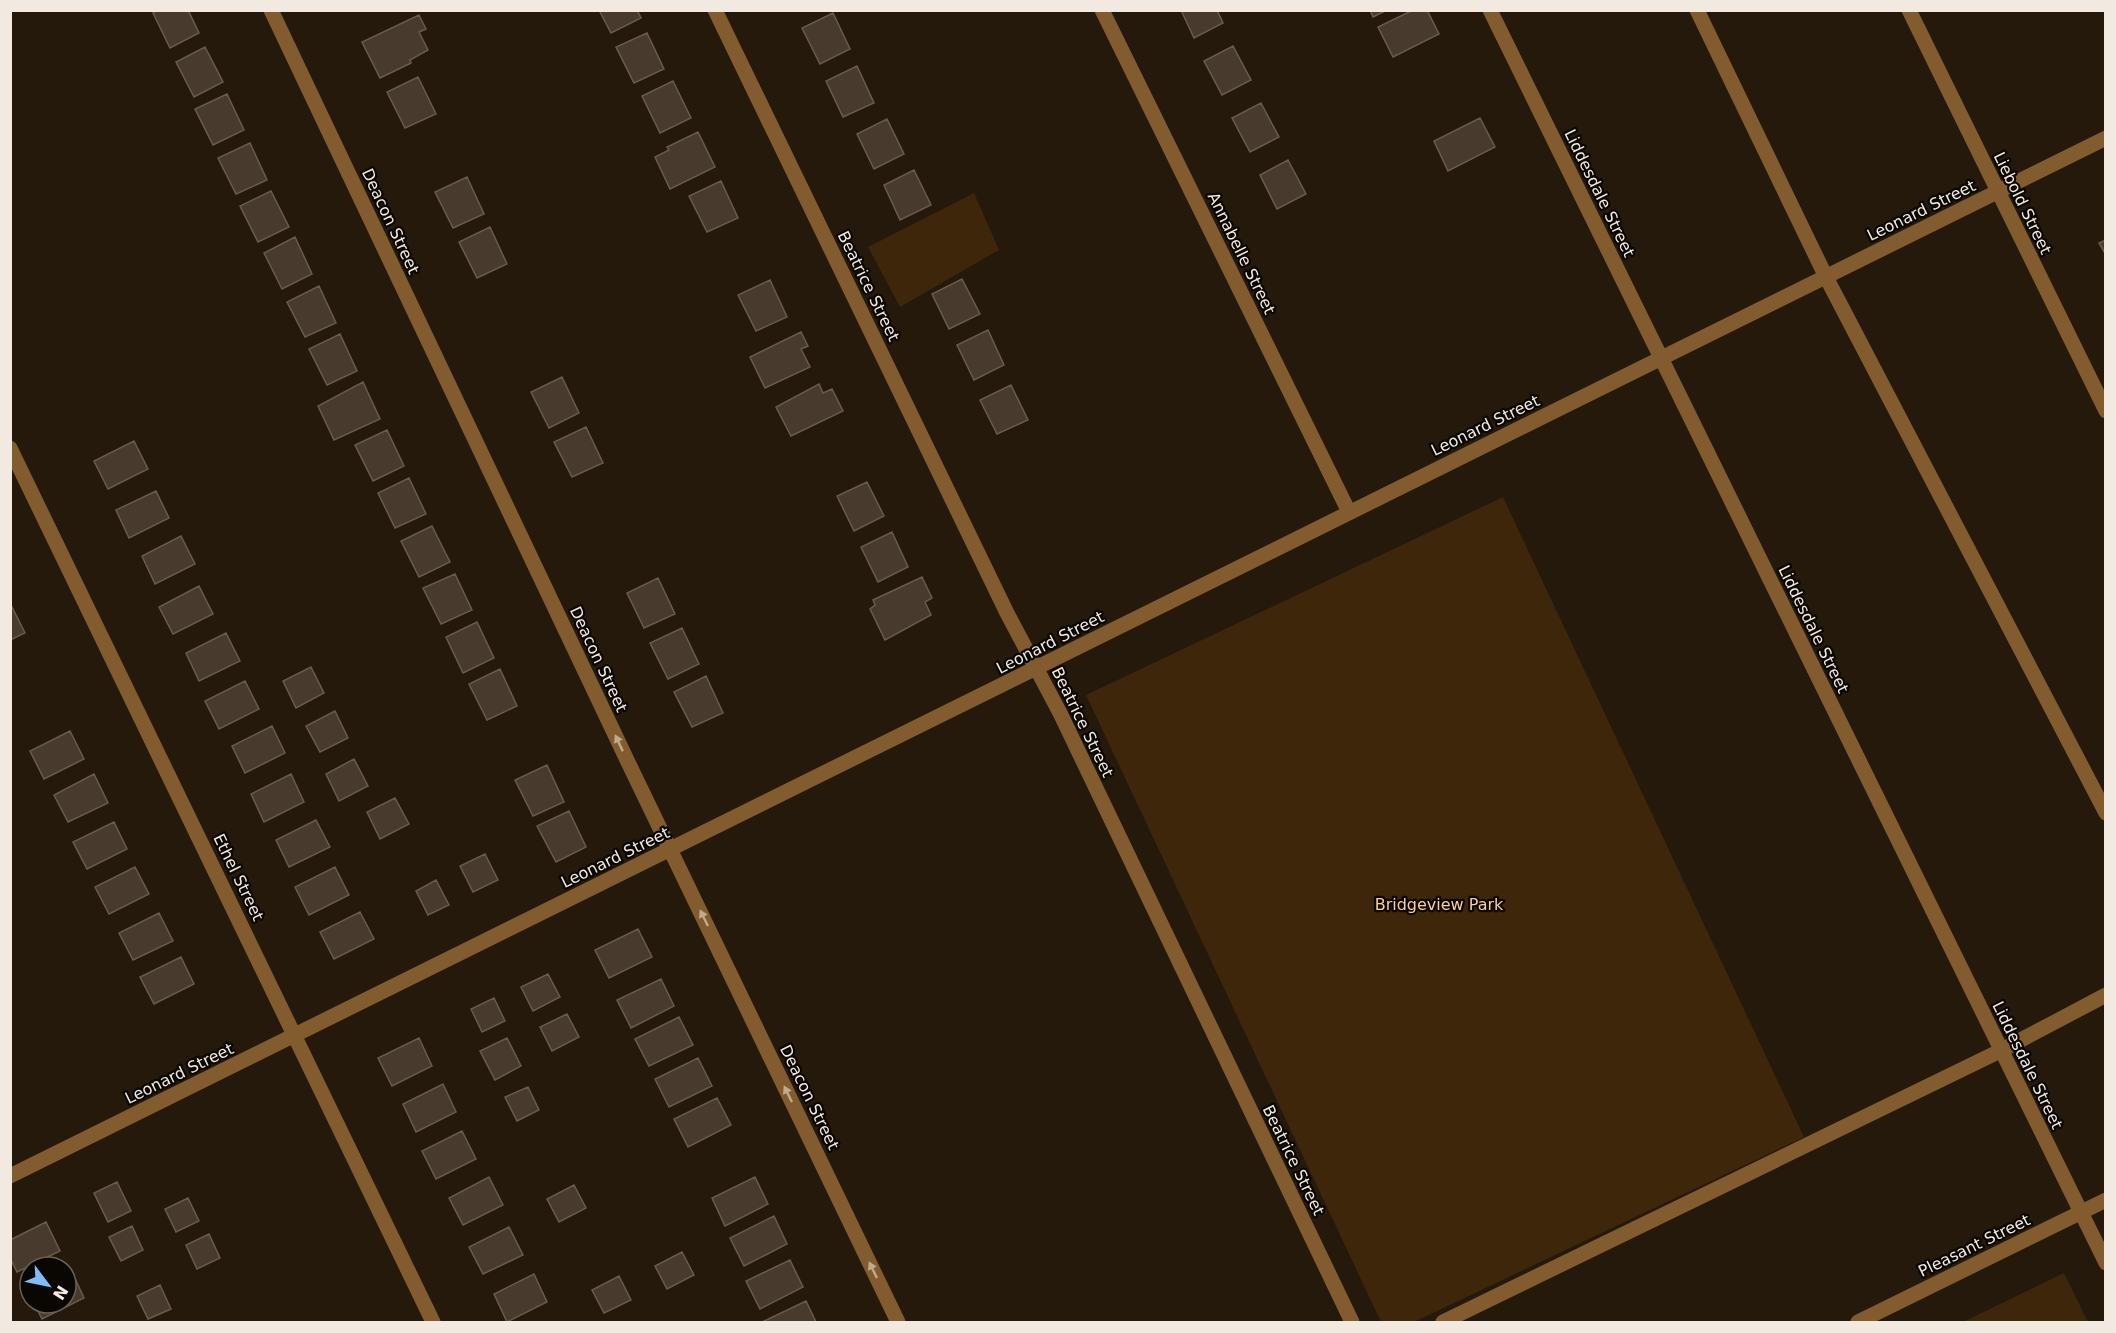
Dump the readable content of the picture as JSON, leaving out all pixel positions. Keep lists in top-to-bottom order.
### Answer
{
  "streets": {
    "street": [
      "Liddesdale Street",
      "Liebold Street",
      "Leonard Street",
      "Deacon Street",
      "Annabelle Street",
      "Beatrice Street",
      "Ethel Street",
      "Pleasant Street"
    ]
  },
  "crossings": [
    ["Liddesdale Street", "Leonard Street"],
    ["Liddesdale Street", "Pleasant Street"],
    ["Liebold Street", "Leonard Street"],
    ["Leonard Street", "Deacon Street"],
    ["Leonard Street", "Annabelle Street"],
    ["Leonard Street", "Beatrice Street"],
    ["Leonard Street", "Ethel Street"]
  ],
  "one_way": ["Deacon Street"],
  "parks": ["Bridgeview Park"],
  "north": "bottom right"
}
